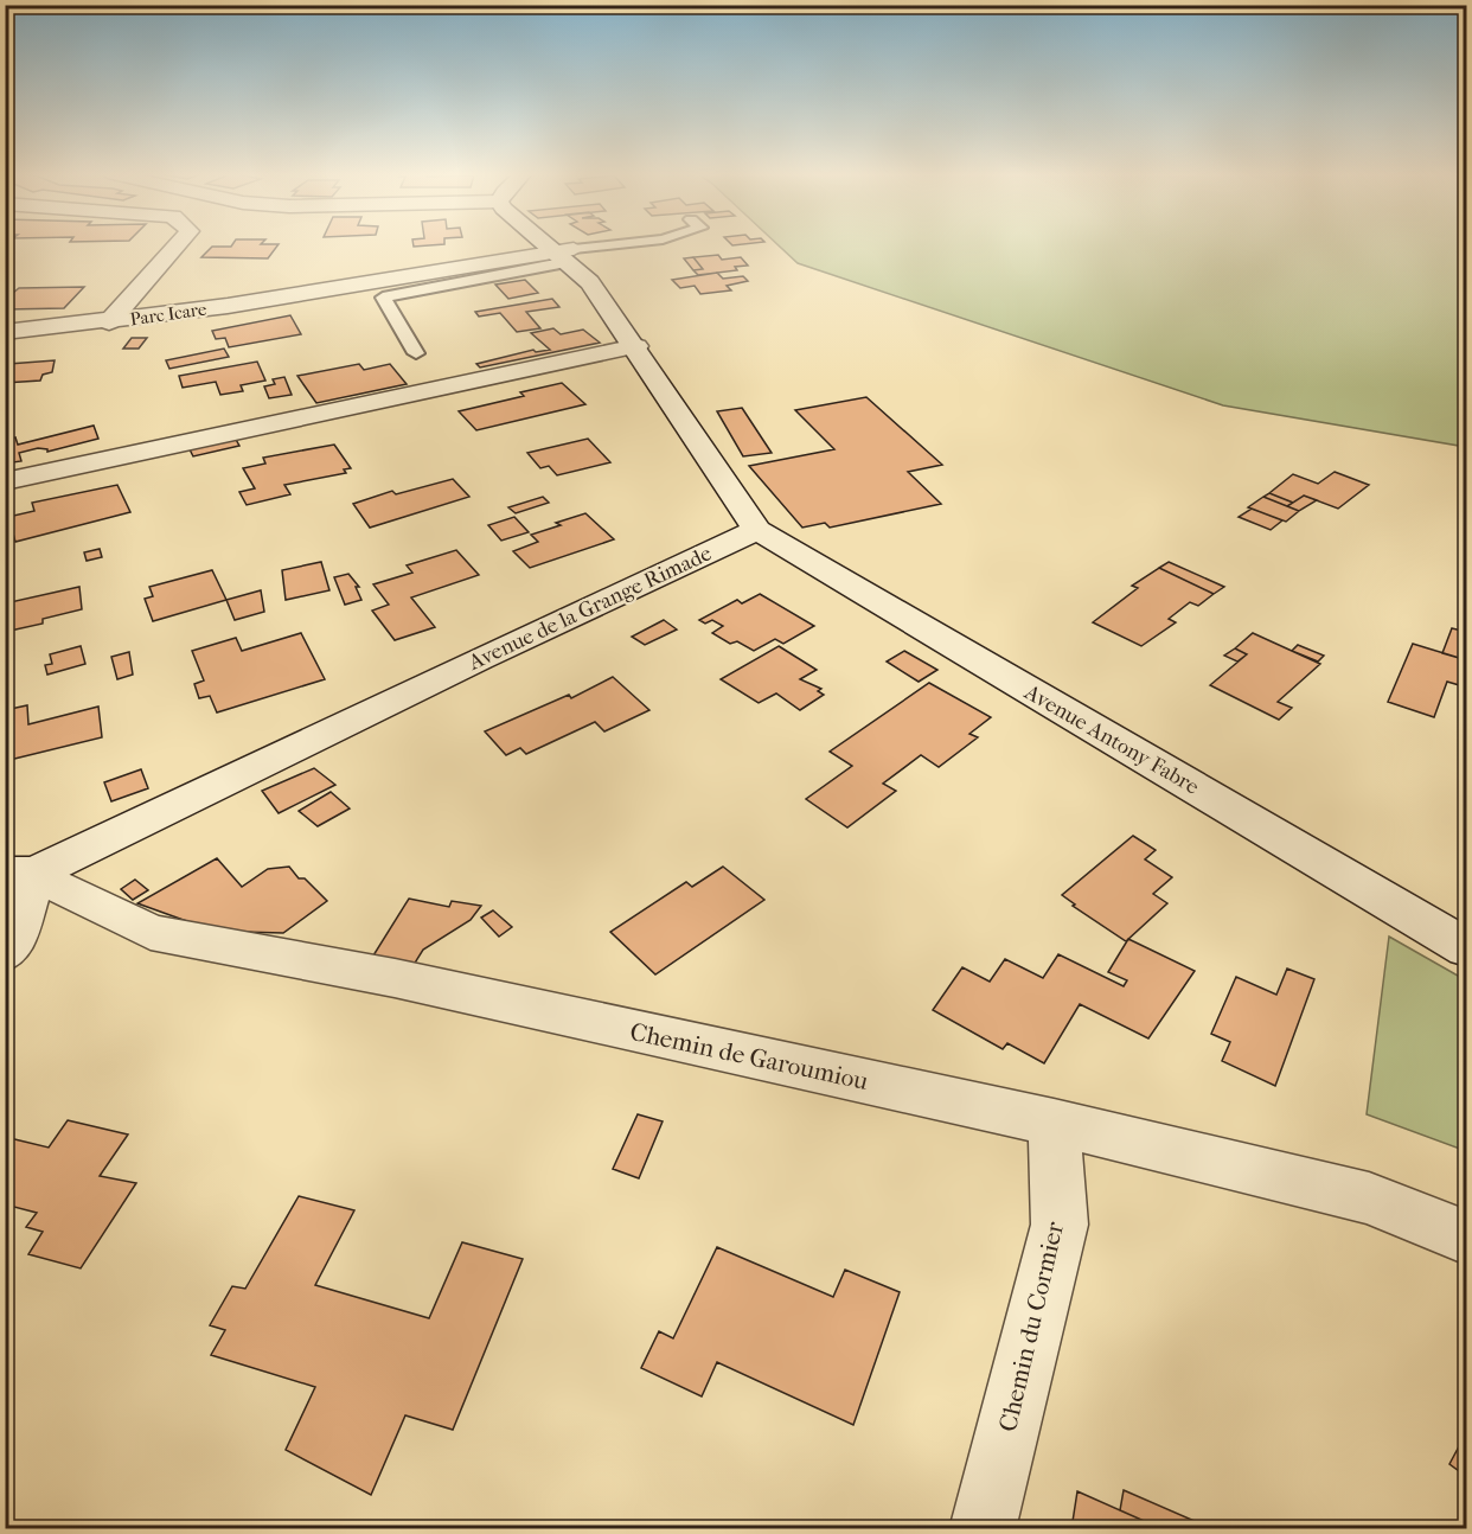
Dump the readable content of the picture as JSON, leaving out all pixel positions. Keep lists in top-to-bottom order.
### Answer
{
  "streets": {
    "street": [
      "Parc Icare",
      "Avenue de la Grange Rimade",
      "Avenue Antony Fabre",
      "Chemin de Garoumiou",
      "Chemin du Cormier"
    ]
  },
  "crossings": [
    ["Avenue de la Grange Rimade", "Avenue Antony Fabre"],
    ["Avenue de la Grange Rimade", "Chemin de Garoumiou"],
    ["Chemin de Garoumiou", "Chemin du Cormier"]
  ]
}
